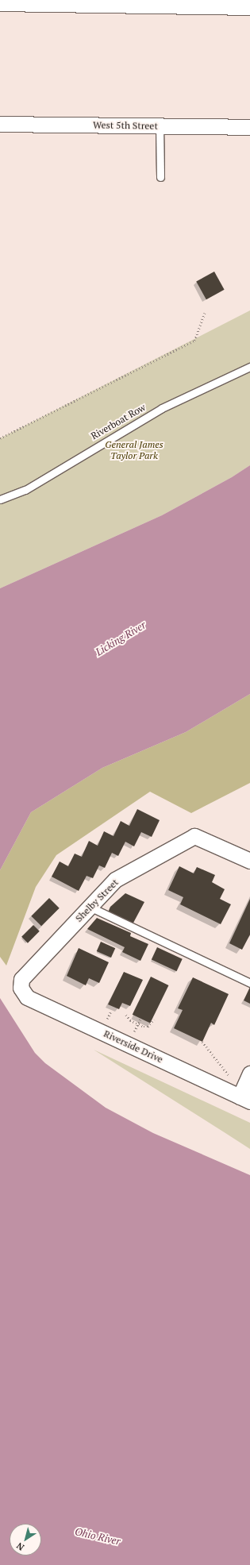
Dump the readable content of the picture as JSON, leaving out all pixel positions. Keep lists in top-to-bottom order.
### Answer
{
  "streets": {
    "street": ["West 5th Street", "Shelby Street", "Riverside Drive"],
    "lane": ["Riverboat Row"]
  },
  "crossings": [
    ["Shelby Street", "Riverside Drive"]
  ],
  "water": ["Licking River", "Ohio River"],
  "parks": ["General James Taylor Park"],
  "north": "bottom left"
}
